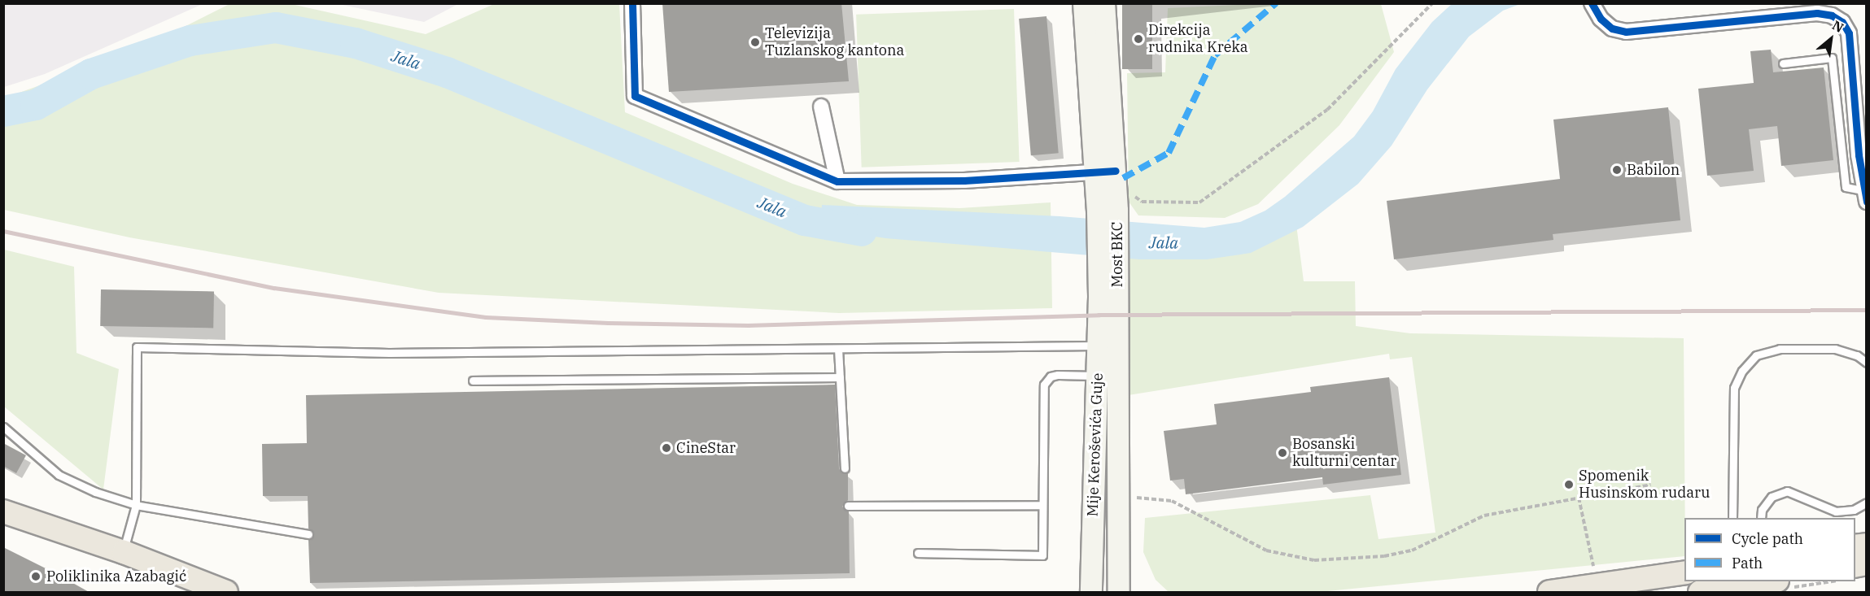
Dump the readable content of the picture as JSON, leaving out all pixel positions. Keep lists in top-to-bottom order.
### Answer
{
  "streets": {
    "main road": ["Most BKC", "Mije Keroševića Guje"]
  },
  "crossings": [
    ["Most BKC", "Mije Keroševića Guje"]
  ],
  "water": ["Jala"],
  "places": [
    "Direkcija rudnika Kreka",
    "Televizija Tuzlanskog kantona",
    "Babilon",
    "CineStar",
    "Bosanski kulturni centar",
    "Spomenik Husinskom rudaru",
    "Poliklinika Azabagić"
  ],
  "legend": ["Cycle path", "Path"],
  "north": "top right"
}
